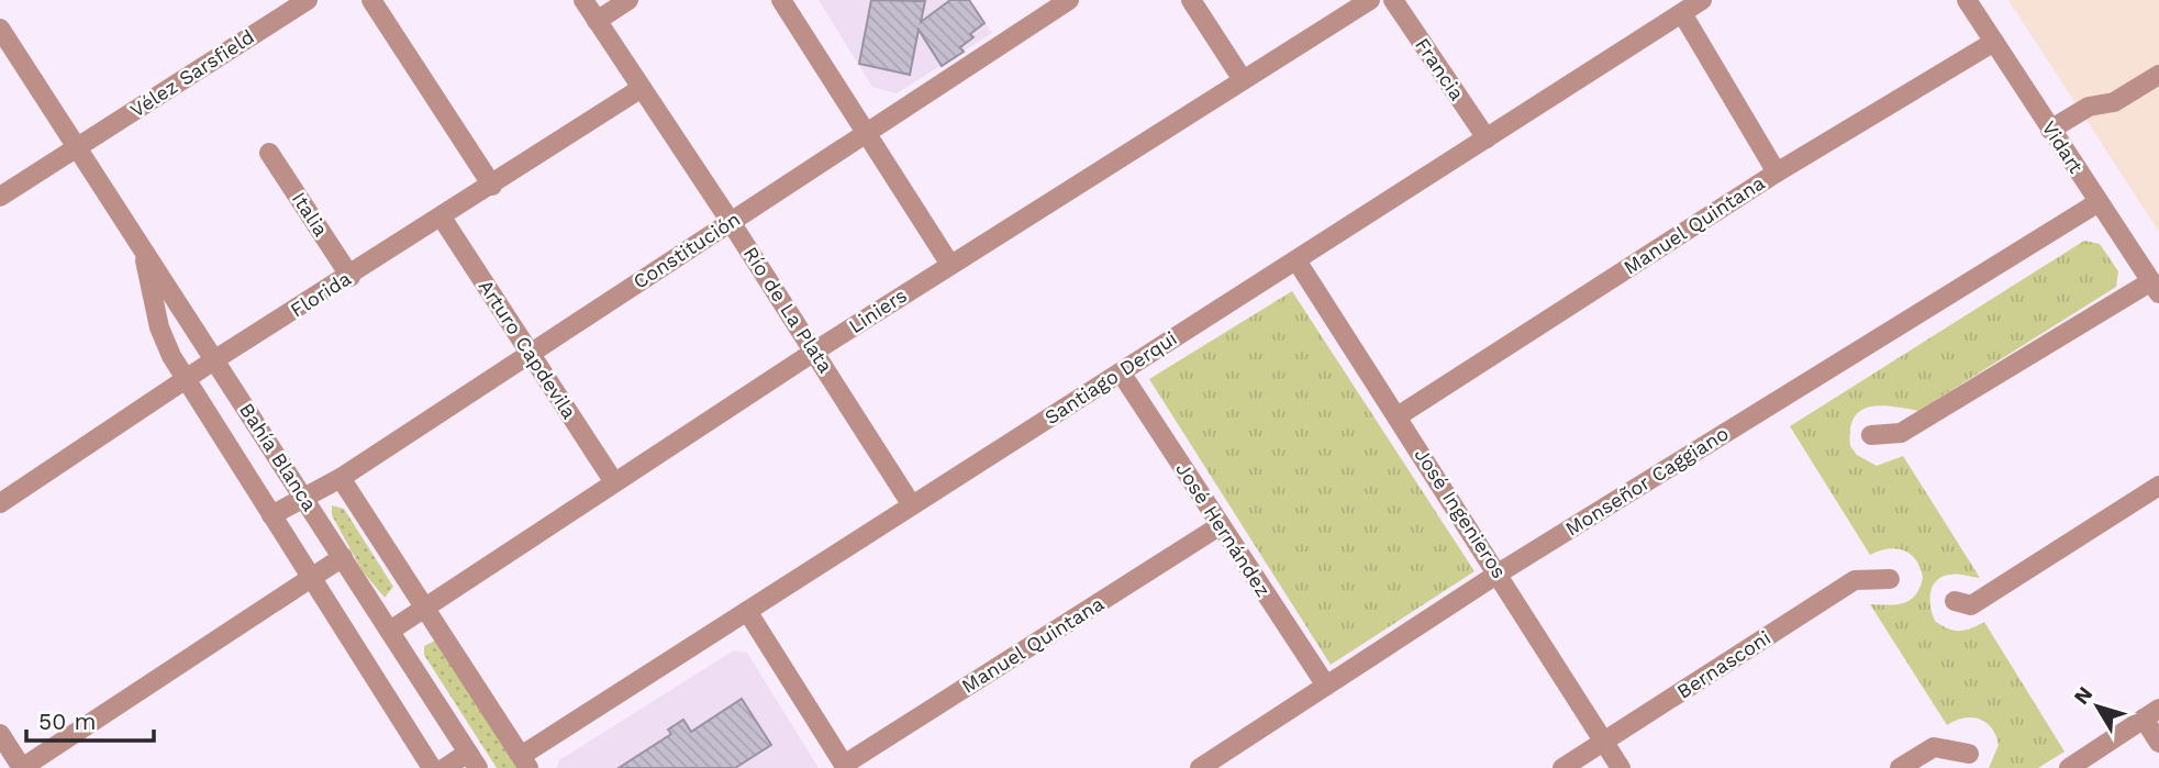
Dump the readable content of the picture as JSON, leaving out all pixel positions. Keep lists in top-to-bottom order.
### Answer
{
  "streets": {
    "street": [
      "Francia",
      "Vélez Sarsfield",
      "Vidart",
      "Italia",
      "Manuel Quintana",
      "Constitución",
      "Florida",
      "Río de La Plata",
      "Liniers",
      "Arturo Capdevila",
      "Santiago Derqui",
      "Bahía Blanca",
      "Monseñor Caggiano",
      "José Ingenieros",
      "José Hernández",
      "Bernasconi"
    ]
  },
  "crossings": [
    ["Francia", "Santiago Derqui"],
    ["Vélez Sarsfield", "Bahía Blanca"],
    ["Vidart", "Manuel Quintana"],
    ["Vidart", "Monseñor Caggiano"],
    ["Italia", "Florida"],
    ["Manuel Quintana", "José Ingenieros"],
    ["Manuel Quintana", "José Hernández"],
    ["Constitución", "Río de La Plata"],
    ["Constitución", "Arturo Capdevila"],
    ["Constitución", "Bahía Blanca"],
    ["Florida", "Río de La Plata"],
    ["Florida", "Arturo Capdevila"],
    ["Florida", "Bahía Blanca"],
    ["Río de La Plata", "Liniers"],
    ["Río de La Plata", "Santiago Derqui"],
    ["Liniers", "Arturo Capdevila"],
    ["Liniers", "Bahía Blanca"],
    ["Santiago Derqui", "José Ingenieros"],
    ["Santiago Derqui", "José Hernández"],
    ["Monseñor Caggiano", "José Ingenieros"],
    ["Monseñor Caggiano", "José Hernández"],
    ["José Ingenieros", "Bernasconi"]
  ],
  "scale_bar": "50 m",
  "north": "top left"
}
